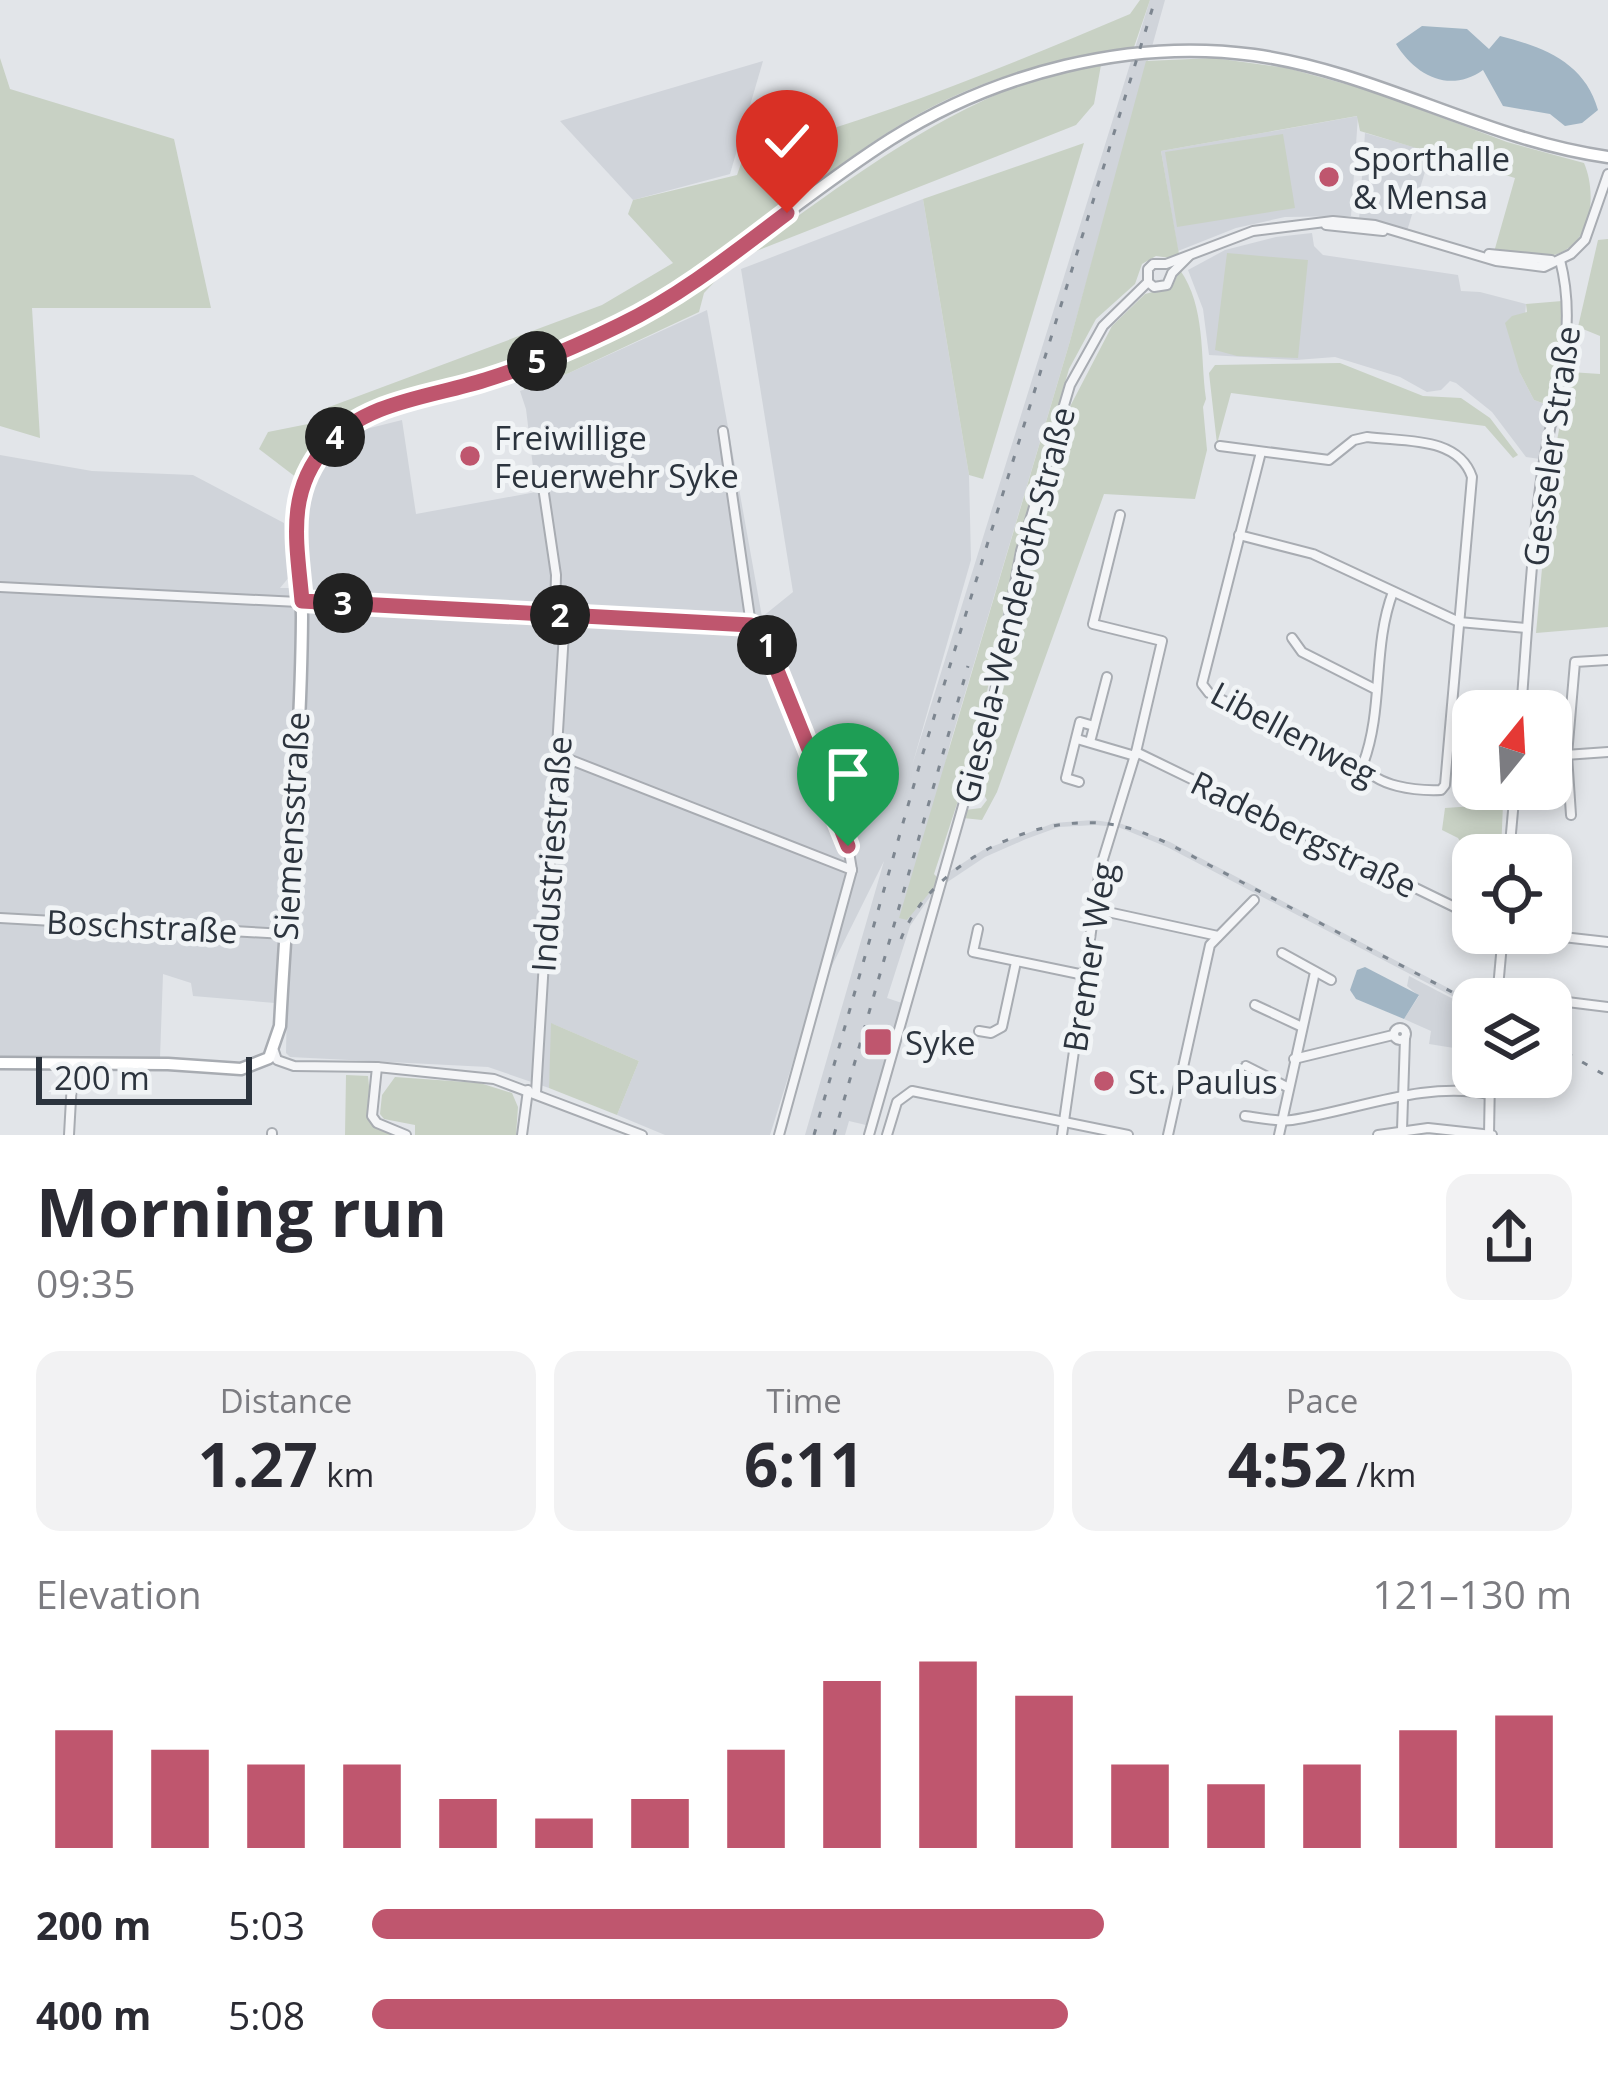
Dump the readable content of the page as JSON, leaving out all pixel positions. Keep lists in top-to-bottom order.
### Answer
{
  "streets": {
    "main road": ["Siemensstraße"],
    "street": [
      "Gesseler Straße",
      "Giesela-Wenderoth-Straße",
      "Libellenweg",
      "Radebergstraße",
      "Industriestraße",
      "Boschstraße",
      "Bremer Weg"
    ]
  },
  "crossings": [
    ["Siemensstraße", "Boschstraße"],
    ["Radebergstraße", "Bremer Weg"]
  ],
  "places": {
    "other": ["Sporthalle & Mensa", "Freiwillige Feuerwehr Syke", "St. Paulus"],
    "transit": ["Syke"]
  },
  "scale_bar": "200 m",
  "north": "top",
  "page": {
    "pins": [
      "5",
      "4",
      "3",
      "2",
      "1"
    ],
    "scale": "200 m",
    "heading": ["Morning run", "09:35"],
    "stats": [
      ["Distance", "1.27 km"],
      ["Time", "6:11"],
      ["Pace", "4:52 /km"]
    ],
    "chart": ["Elevation", "121–130 m"],
    "list": [
      {
        "name": "200 m",
        "note": "5:03"
      },
      {
        "name": "400 m",
        "note": "5:08"
      }
    ]
  }
}
